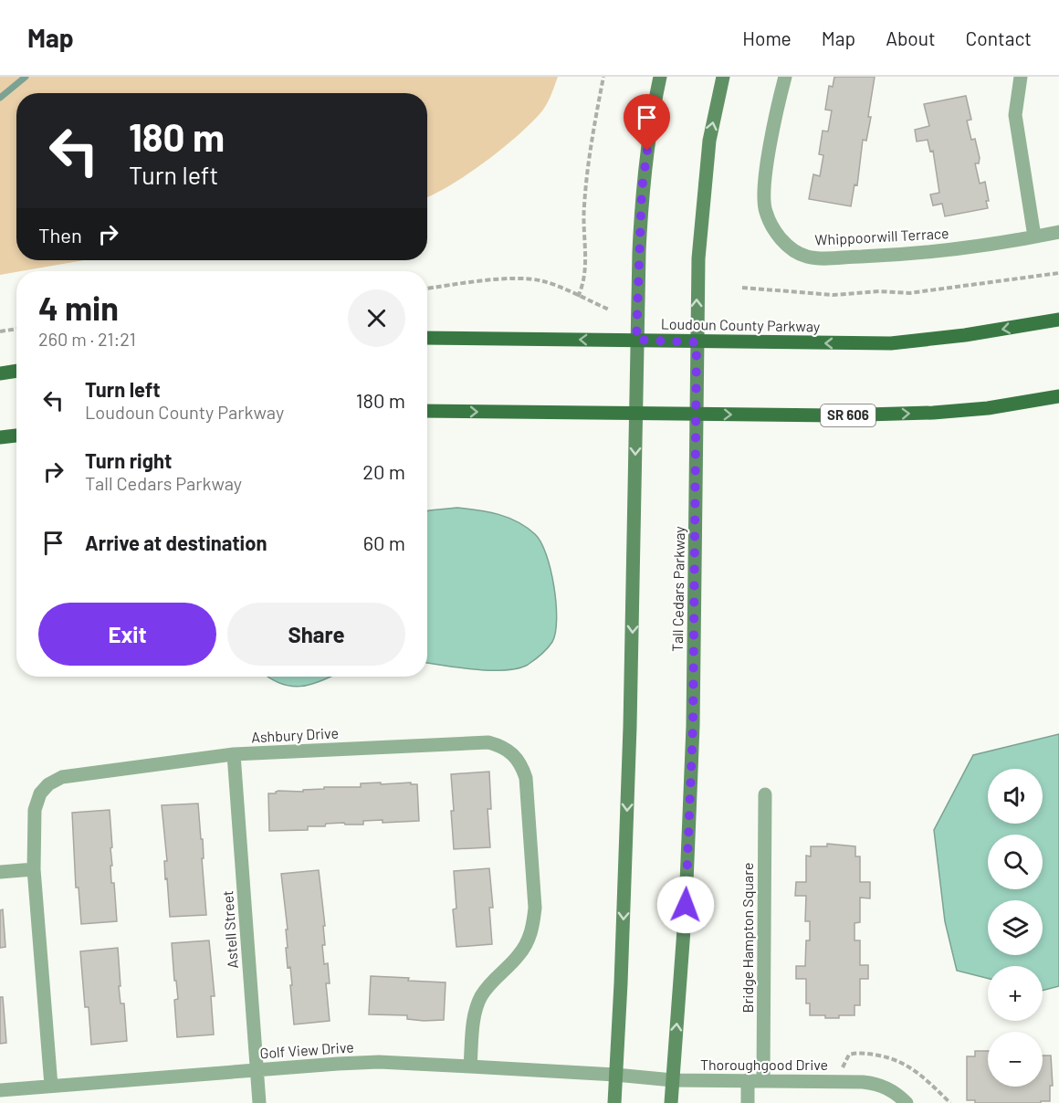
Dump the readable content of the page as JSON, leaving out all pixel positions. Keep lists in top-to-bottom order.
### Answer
{
  "streets": {
    "main road": ["Loudoun County Parkway", "SR 606", "Tall Cedars Parkway"],
    "street": [
      "Whippoorwill Terrace",
      "Ashbury Drive",
      "Astell Street",
      "Bridge Hampton Square",
      "Golf View Drive",
      "Thoroughgood Drive"
    ]
  },
  "crossings": [
    ["Loudoun County Parkway", "Tall Cedars Parkway"],
    ["SR 606", "Tall Cedars Parkway"],
    ["Tall Cedars Parkway", "Thoroughgood Drive"],
    ["Ashbury Drive", "Astell Street"],
    ["Ashbury Drive", "Golf View Drive"],
    ["Astell Street", "Golf View Drive"],
    ["Bridge Hampton Square", "Thoroughgood Drive"],
    ["Golf View Drive", "Thoroughgood Drive"]
  ],
  "page": {
    "header": "Map",
    "nav": [
      "Home",
      "Map",
      "About",
      "Contact"
    ],
    "turn": ["180 m", "Turn left"],
    "then": "Then",
    "heading": ["4 min", "260 m · 21:21"],
    "list": [
      {
        "name": "Turn left",
        "note": "Loudoun County Parkway",
        "value": "180 m"
      },
      {
        "name": "Turn right",
        "note": "Tall Cedars Parkway",
        "value": "20 m"
      },
      {
        "name": "Arrive at destination",
        "value": "60 m"
      }
    ],
    "buttons": ["Exit", "Share"],
    "map_buttons": ["+", "−"]
  }
}
